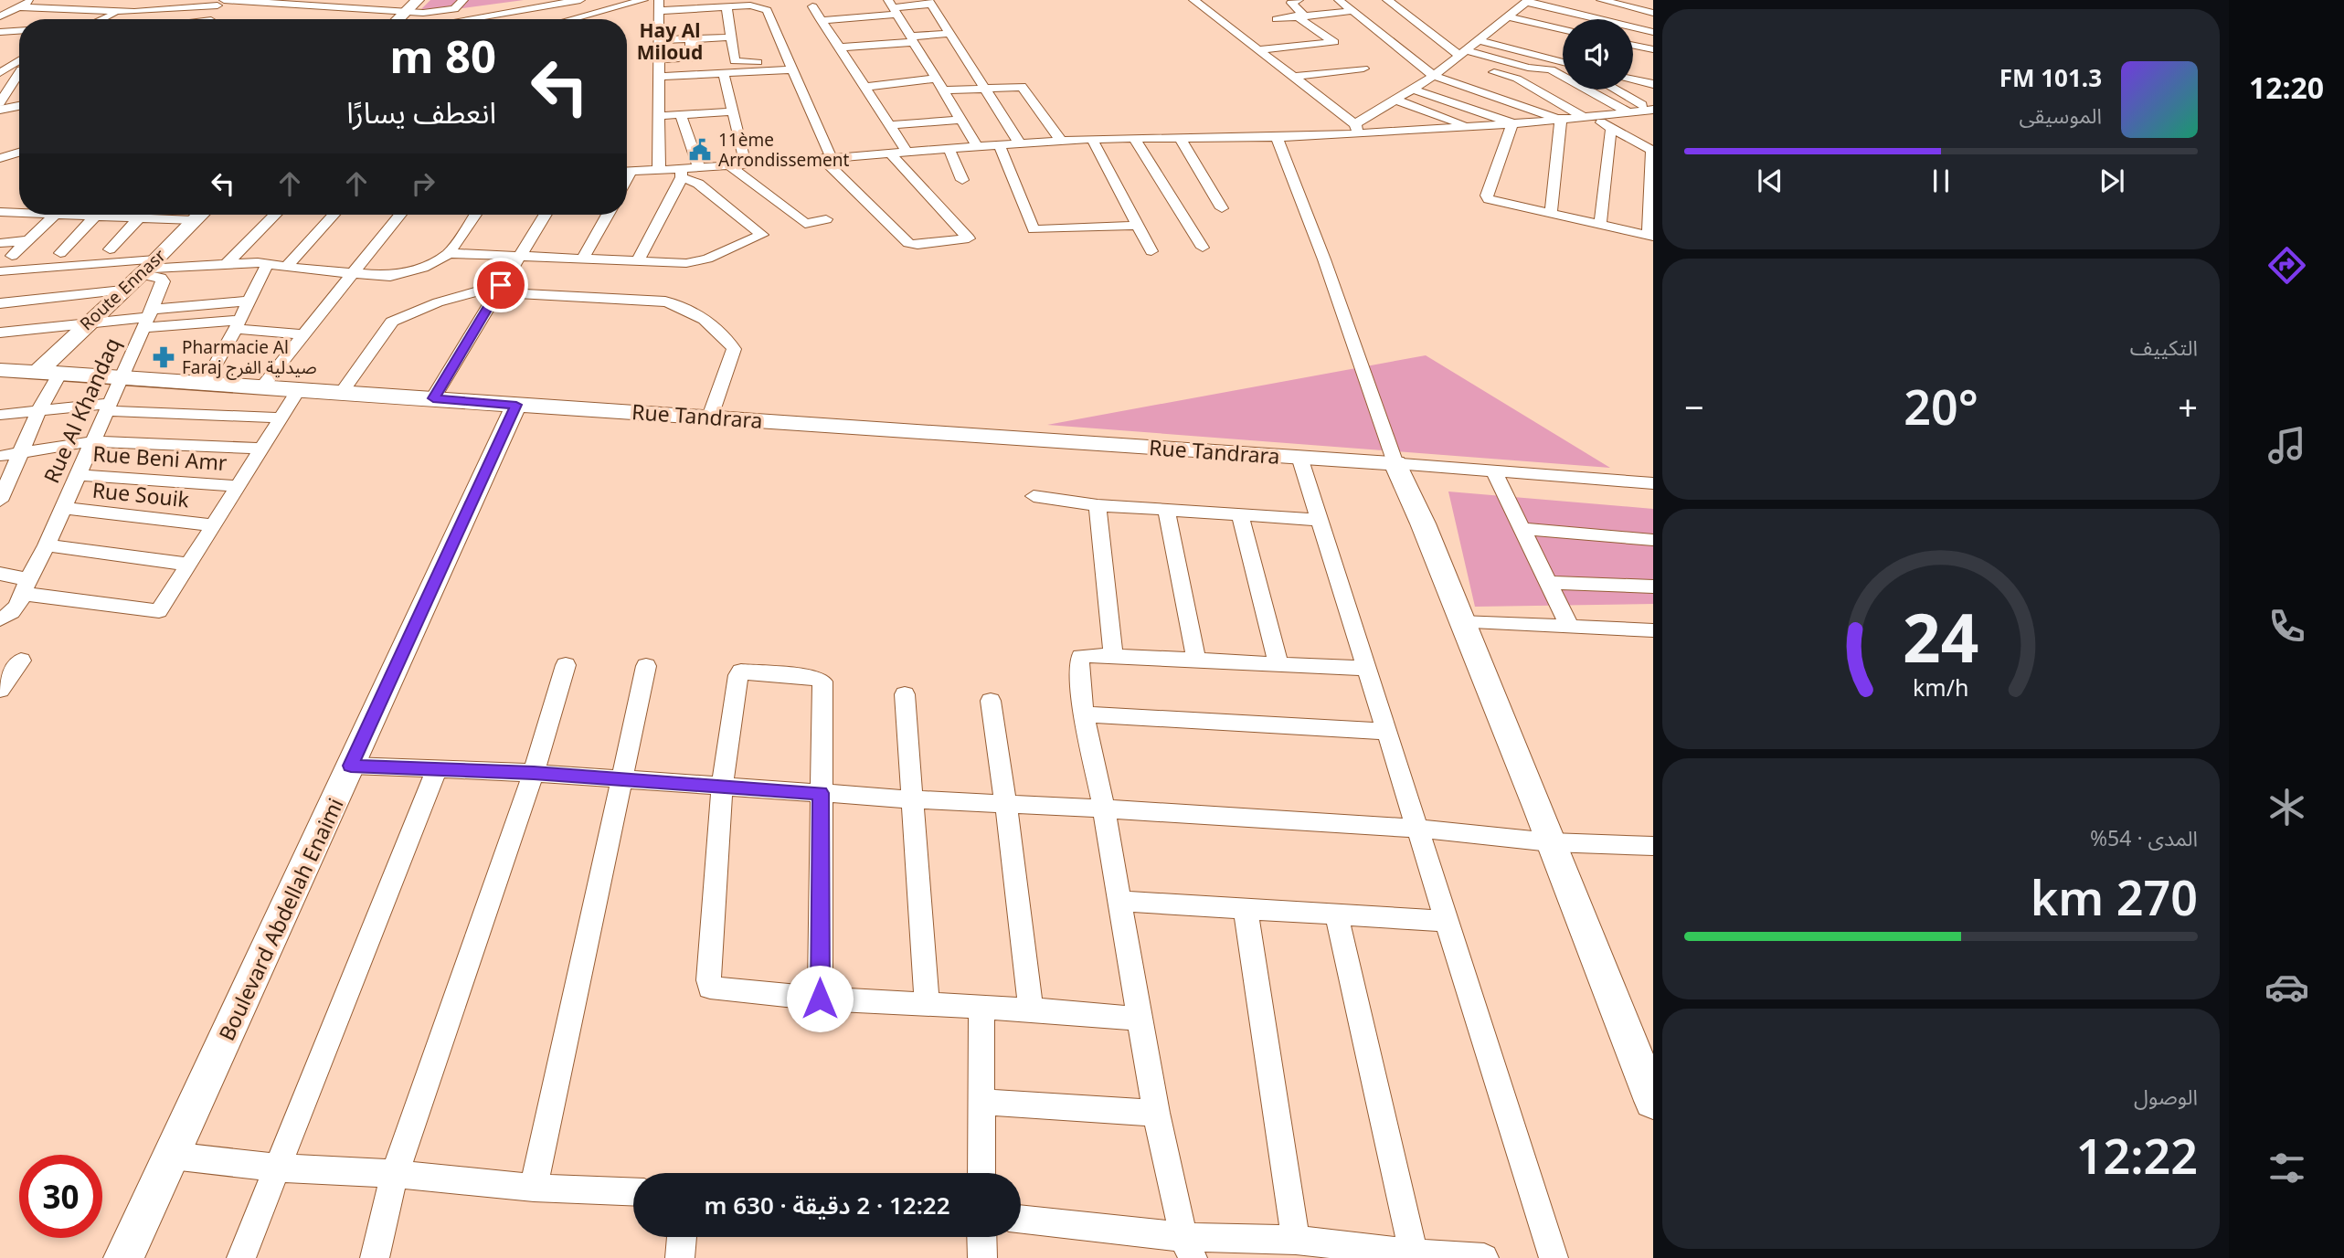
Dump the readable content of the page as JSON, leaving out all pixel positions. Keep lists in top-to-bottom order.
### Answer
{
  "streets": {
    "street": [
      "Route Ennasr",
      "Rue Al Khandaq",
      "Rue Tandrara",
      "Rue Beni Amr",
      "Rue Souik",
      "Boulevard Abdellah Enaimi"
    ]
  },
  "crossings": [
    ["Route Ennasr", "Rue Al Khandaq"],
    ["Route Ennasr", "Rue Tandrara"],
    ["Rue Al Khandaq", "Rue Tandrara"],
    ["Rue Al Khandaq", "Rue Beni Amr"],
    ["Rue Al Khandaq", "Rue Souik"],
    ["Rue Tandrara", "Boulevard Abdellah Enaimi"]
  ],
  "districts": ["Hay Al Miloud"],
  "places": {
    "public building": ["11ème Arrondissement"],
    "pharmacy": ["Pharmacie Al Faraj صيدلية الفرج"]
  },
  "page": {
    "tabs": "12:20",
    "turn": ["80 m", "انعطف يسارًا"],
    "song": ["101.3 FM", "الموسيقى"],
    "tile": [
      "التكييف",
      ["المدى · 54%", "270 km"],
      ["الوصول", "12:22"]
    ],
    "heat": ["−", "20°", "+"],
    "limit": "30",
    "trip": "12:22 · 2 دقيقة · 630 m",
    "gauge": ["24", "km/h"]
  }
}
